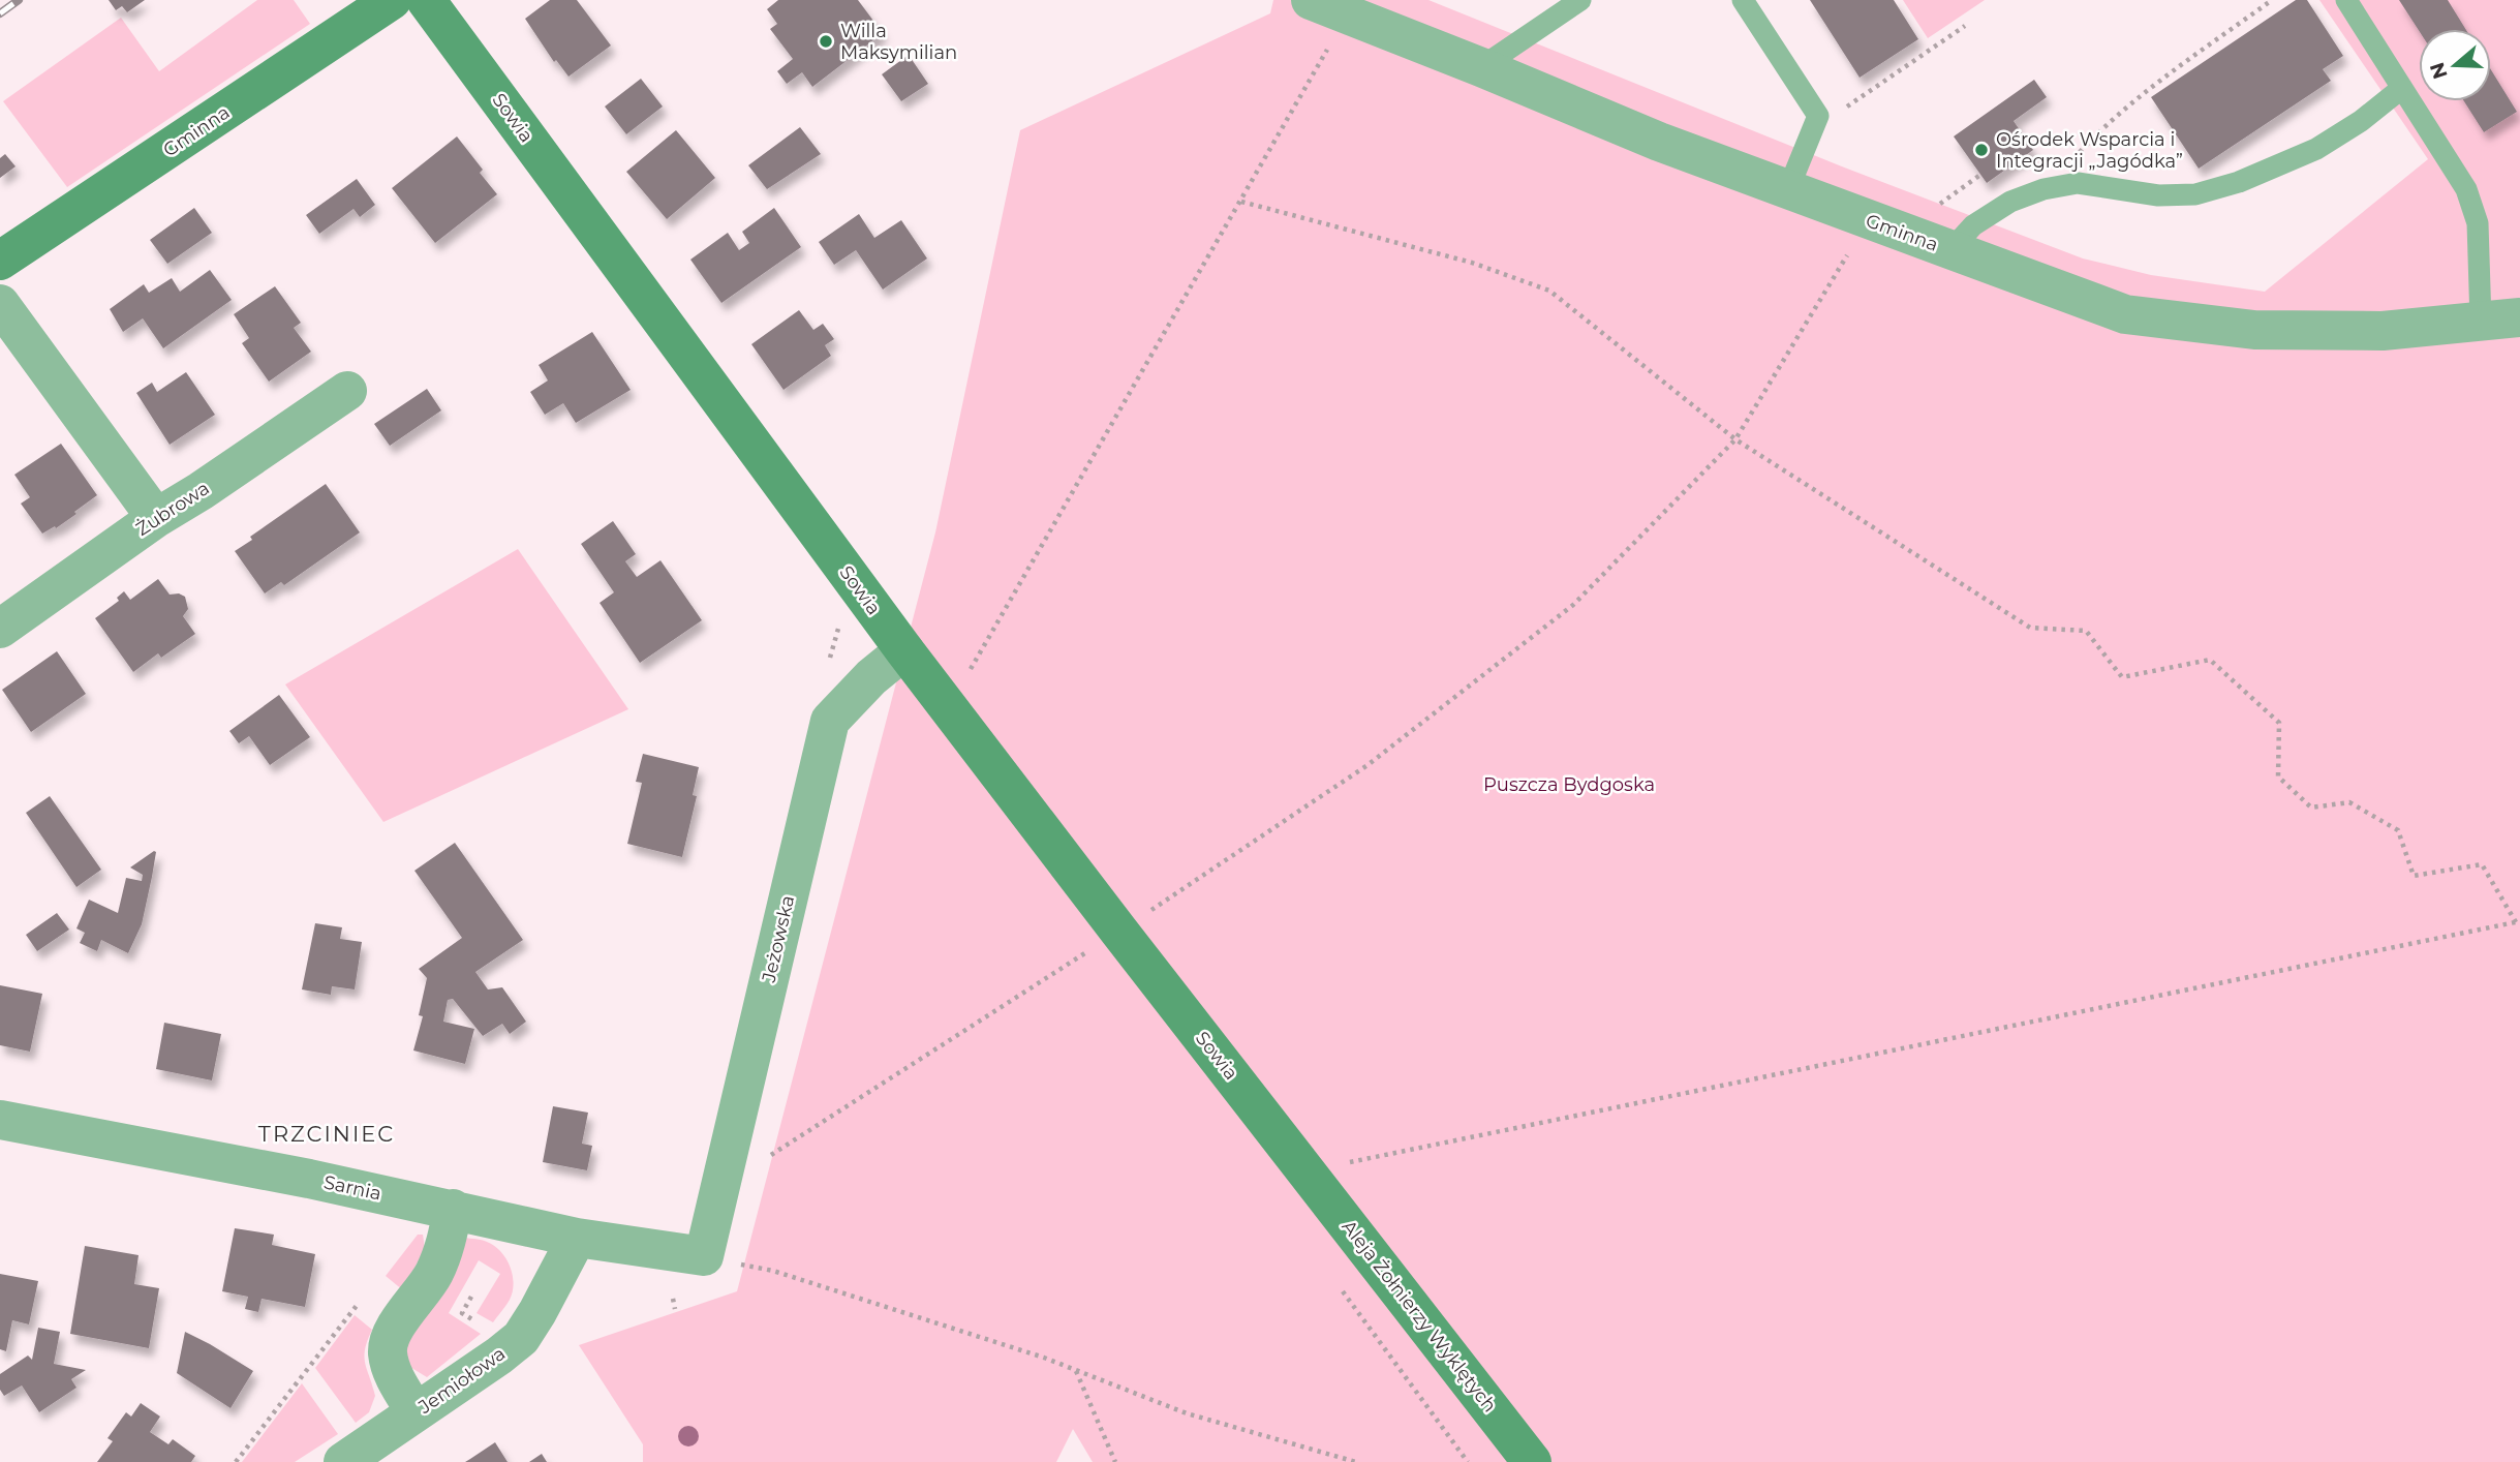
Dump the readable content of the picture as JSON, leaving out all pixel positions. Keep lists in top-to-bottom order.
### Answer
{
  "streets": {
    "street": [
      "Sowia",
      "Gminna",
      "Żubrowa",
      "Jeżowska",
      "Sarnia",
      "Aleja Żołnierzy Wyklętych",
      "Jemiołowa"
    ]
  },
  "crossings": [
    ["Sowia", "Jeżowska"],
    ["Sowia", "Aleja Żołnierzy Wyklętych"],
    ["Jeżowska", "Sarnia"],
    ["Sarnia", "Jemiołowa"]
  ],
  "districts": ["TRZCINIEC"],
  "parks": ["Puszcza Bydgoska"],
  "places": ["Willa Maksymilian", "Ośrodek Wsparcia i Integracji „Jagódka”"],
  "north": "left"
}
